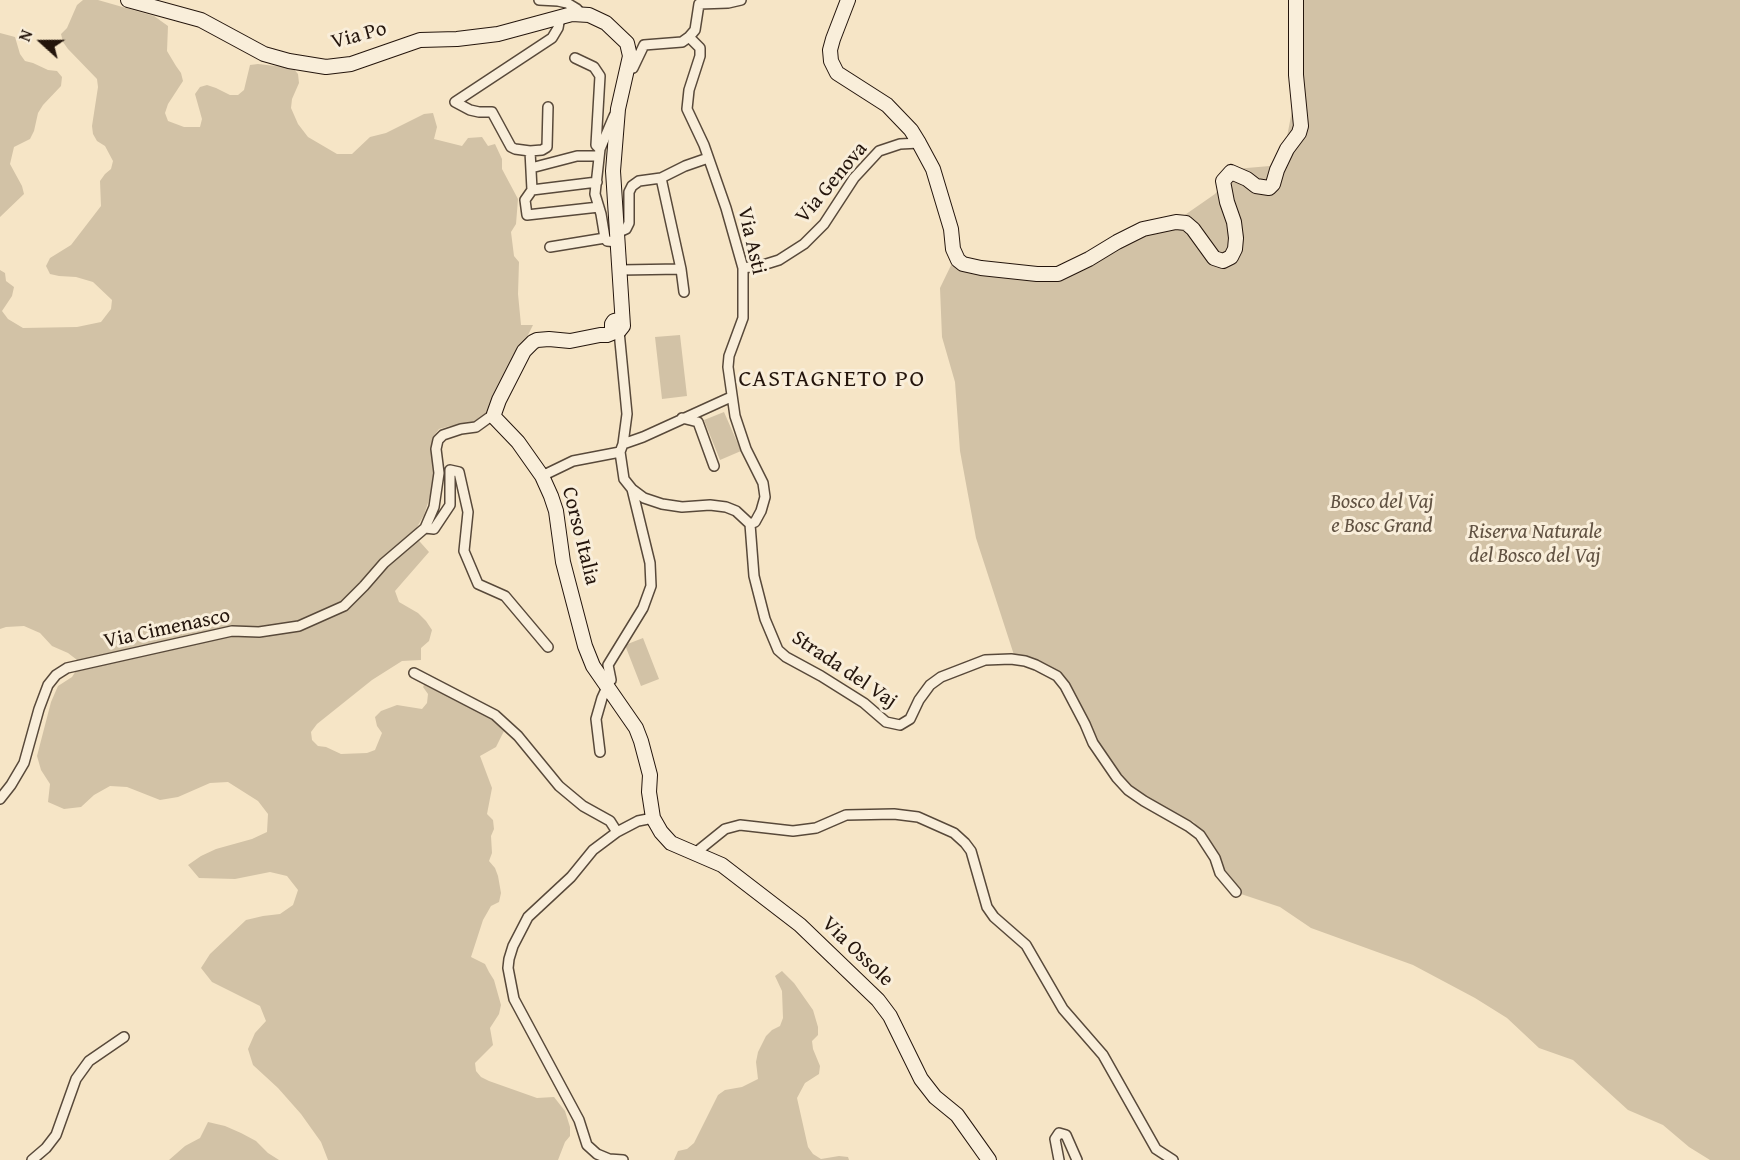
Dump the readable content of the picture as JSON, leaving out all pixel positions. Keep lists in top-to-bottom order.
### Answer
{
  "streets": {
    "street": [
      "Via Po",
      "Via Genova",
      "Via Asti",
      "Corso Italia",
      "Via Cimenasco",
      "Strada del Vaj",
      "Via Ossole"
    ]
  },
  "crossings": [
    ["Via Genova", "Via Asti"],
    ["Via Asti", "Strada del Vaj"],
    ["Corso Italia", "Via Cimenasco"],
    ["Corso Italia", "Via Ossole"]
  ],
  "districts": ["CASTAGNETO PO"],
  "parks": ["Bosco del Vaj e Bosc Grand", "Riserva Naturale del Bosco del Vaj"],
  "north": "left"
}
